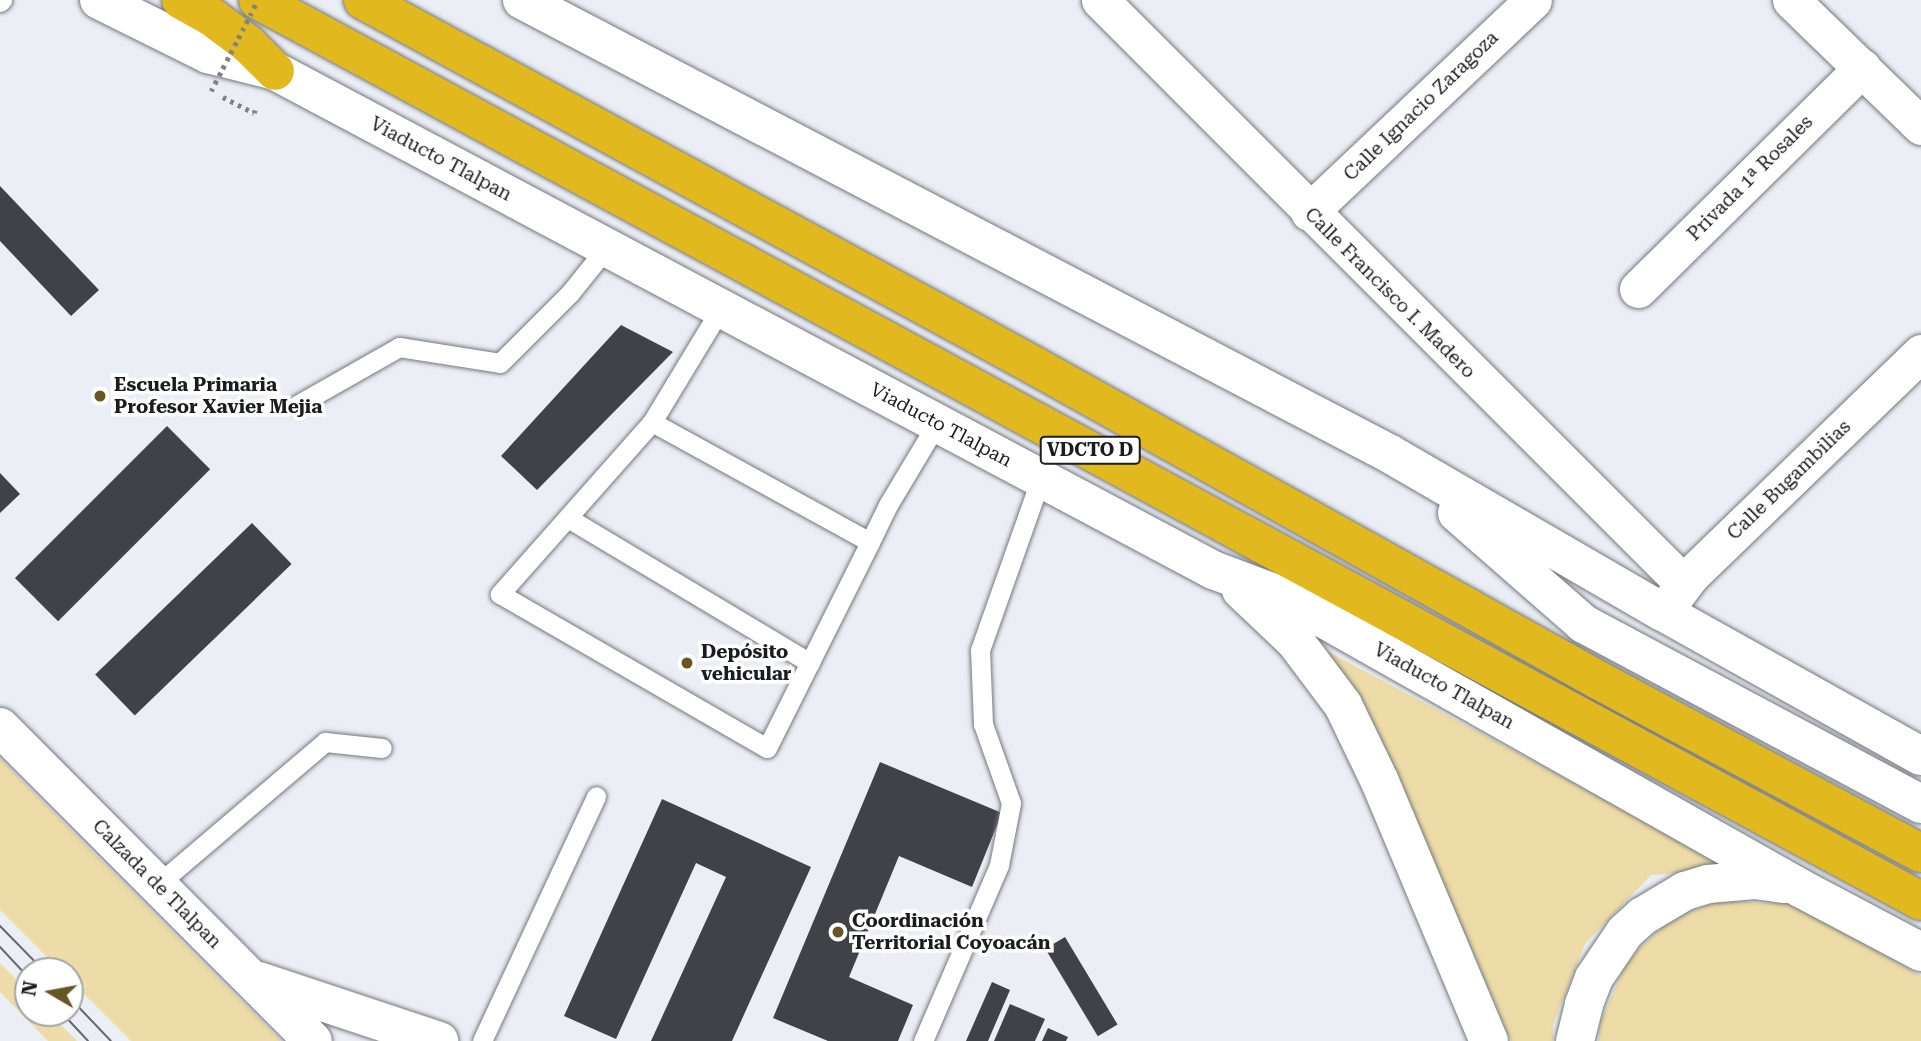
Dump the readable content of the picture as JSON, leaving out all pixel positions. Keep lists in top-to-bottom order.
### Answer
{
  "streets": {
    "highway": ["Viaducto Tlalpan", "VDCTO D"],
    "main road": ["Calzada de Tlalpan"],
    "street": [
      "Calle Ignacio Zaragoza",
      "Privada 1ª Rosales",
      "Calle Francisco I. Madero",
      "Calle Bugambilias"
    ]
  },
  "crossings": [
    ["Calle Ignacio Zaragoza", "Calle Francisco I. Madero"],
    ["Calle Francisco I. Madero", "Calle Bugambilias"]
  ],
  "places": ["Escuela Primaria Profesor Xavier Mejia", "Depósito vehicular", "Coordinación Territorial Coyoacán"],
  "north": "left"
}
